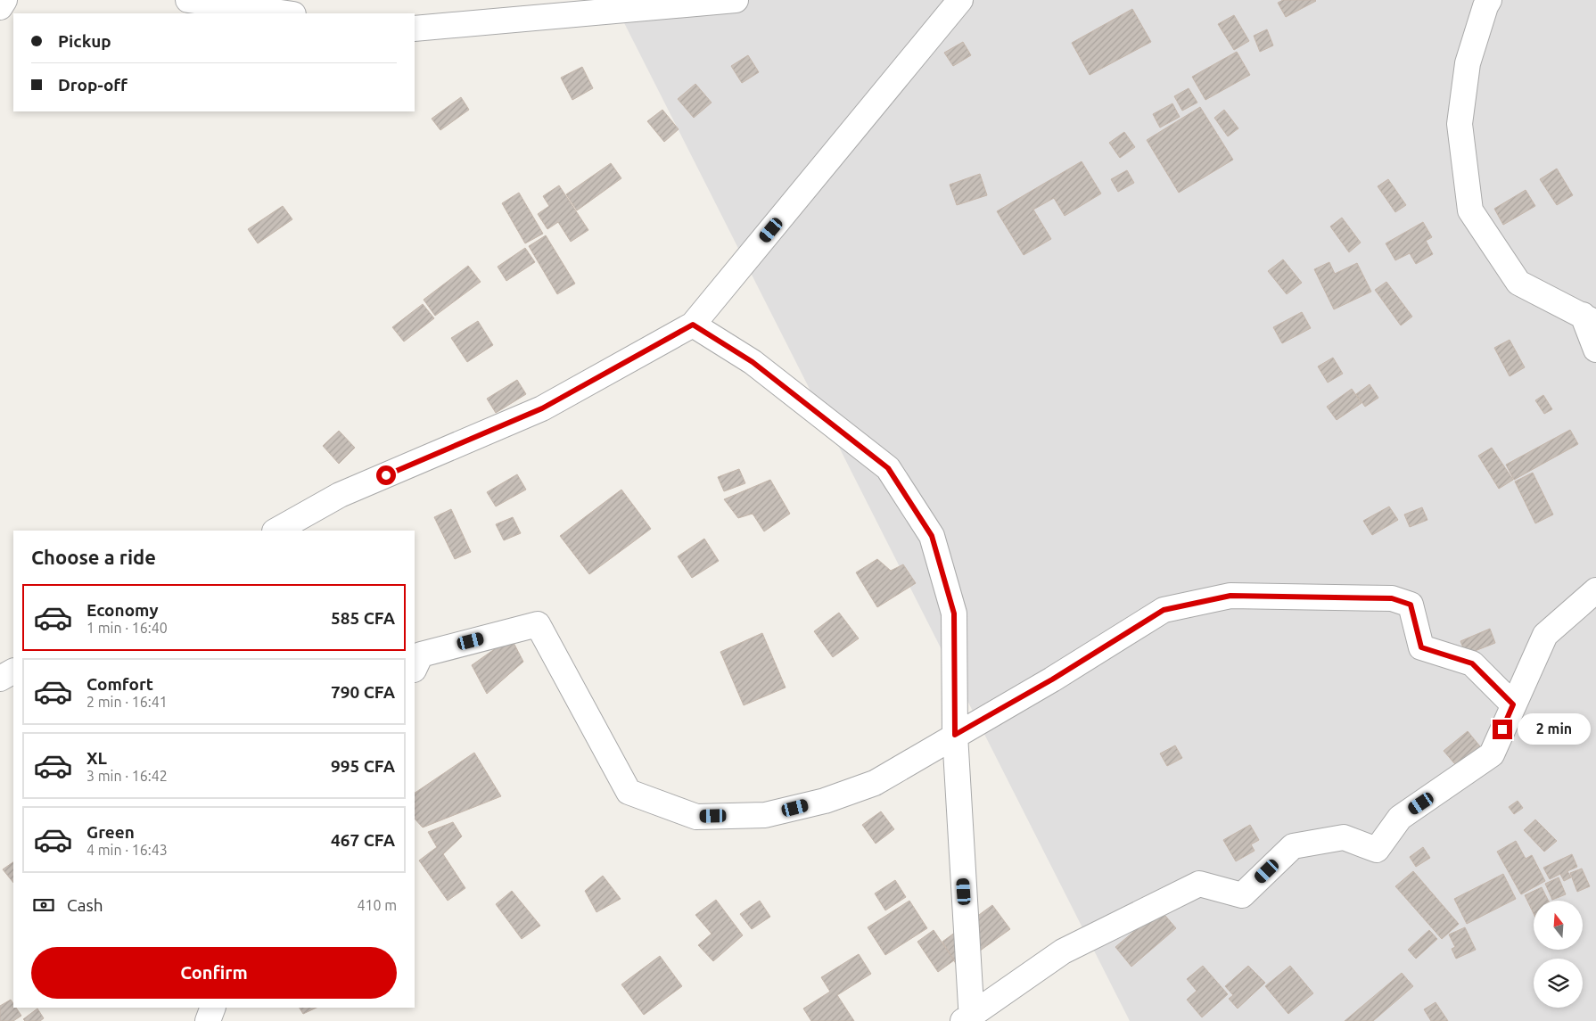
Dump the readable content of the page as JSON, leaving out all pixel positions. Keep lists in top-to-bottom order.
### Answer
{
  "north": "top",
  "page": {
    "banner": ["Pickup", "Drop-off"],
    "heading": "Choose a ride",
    "list": [
      {
        "name": "Economy",
        "note": "1 min · 16:40",
        "value": "585 CFA"
      },
      {
        "name": "Comfort",
        "note": "2 min · 16:41",
        "value": "790 CFA"
      },
      {
        "name": "XL",
        "note": "3 min · 16:42",
        "value": "995 CFA"
      },
      {
        "name": "Green",
        "note": "4 min · 16:43",
        "value": "467 CFA"
      }
    ],
    "bubble": "2 min",
    "pay": ["Cash", "410 m"],
    "buttons": "Confirm"
  }
}
